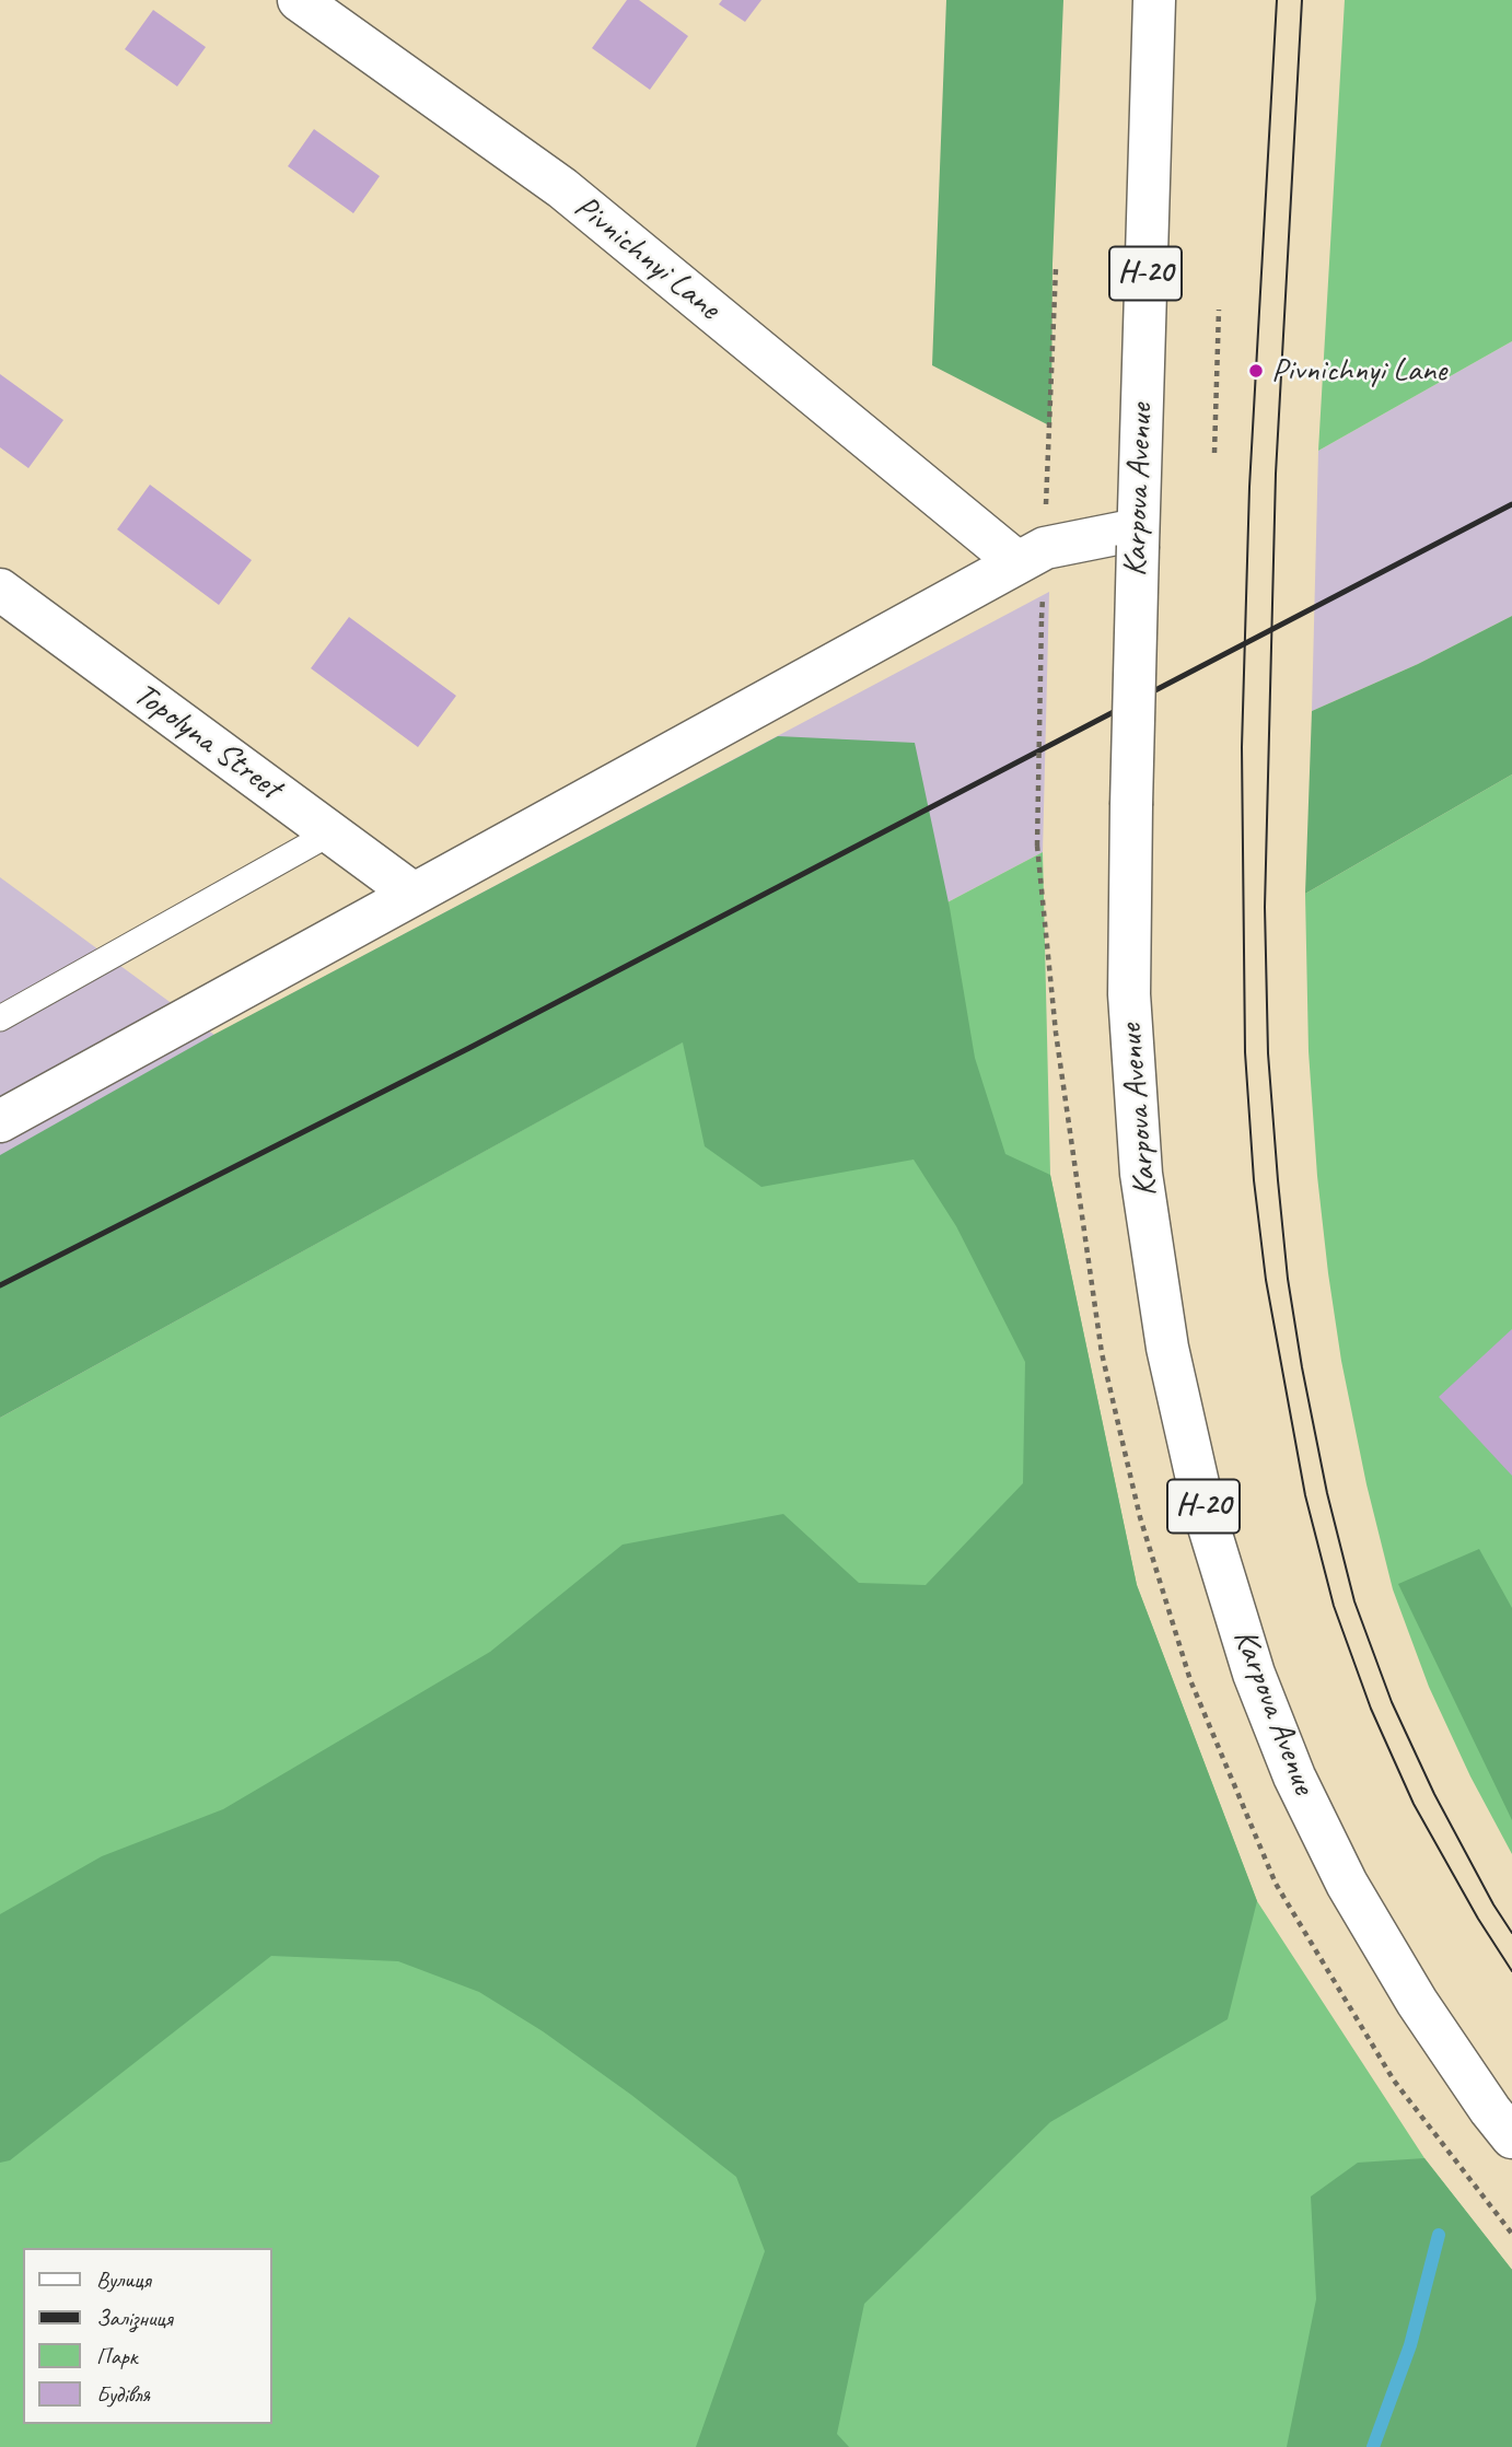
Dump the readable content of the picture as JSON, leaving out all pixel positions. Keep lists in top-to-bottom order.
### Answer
{
  "streets": {
    "street": [
      "Pivnichnyi Lane",
      "Н-20",
      "Karpova Avenue",
      "Topolyna Street"
    ]
  },
  "places": ["Pivnichnyi Lane"],
  "legend": [
    "Вулиця",
    "Залізниця",
    "Парк",
    "Будівля"
  ]
}
